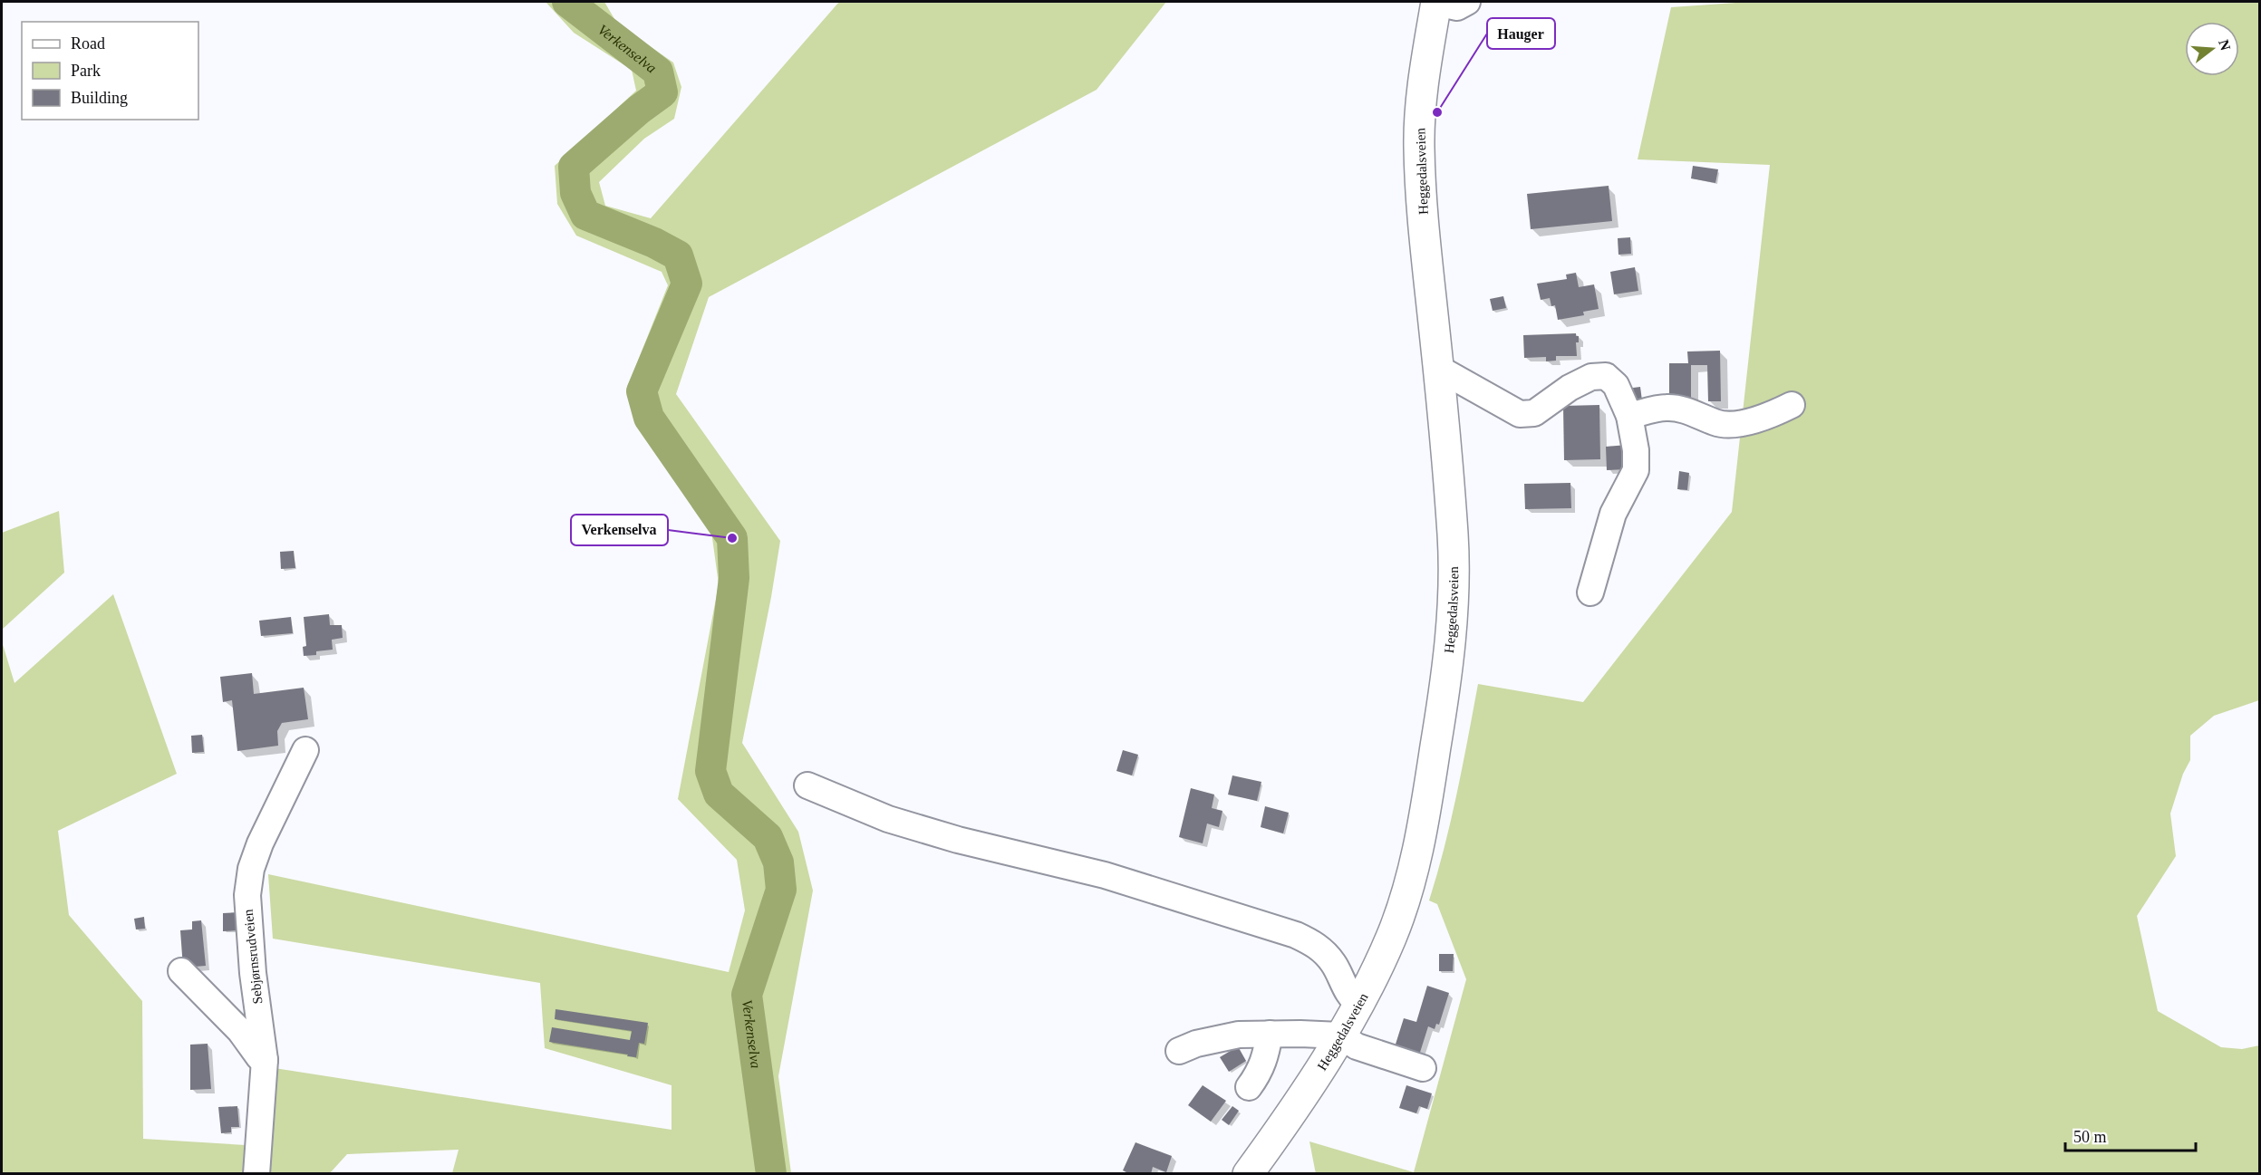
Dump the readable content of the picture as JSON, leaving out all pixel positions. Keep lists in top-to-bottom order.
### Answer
{
  "streets": {
    "main road": ["Heggedalsveien"],
    "lane": ["Sebjørnsrudveien"]
  },
  "water": ["Verkenselva"],
  "places": ["Hauger", "Verkenselva"],
  "legend": ["Road", "Park", "Building"],
  "scale_bar": "50 m",
  "north": "right"
}
